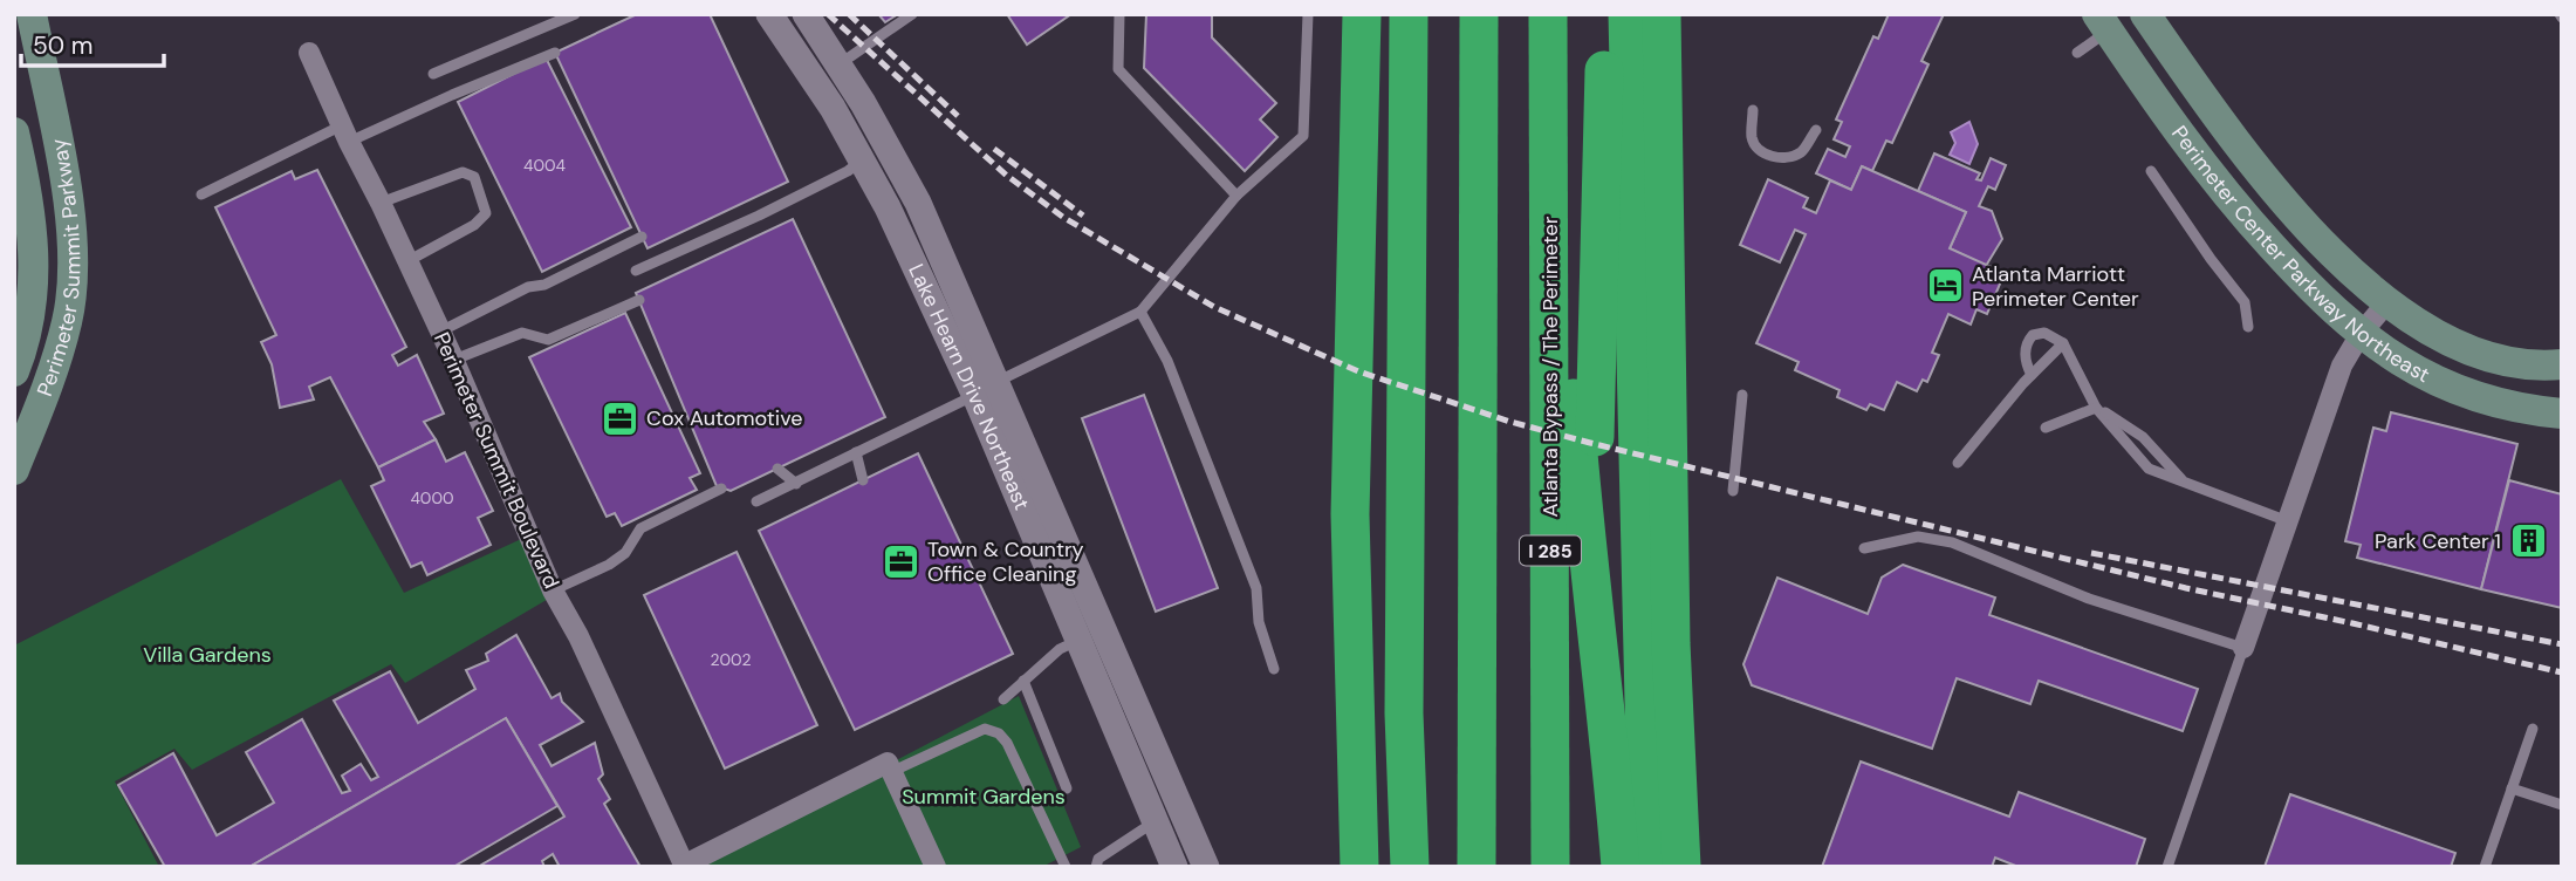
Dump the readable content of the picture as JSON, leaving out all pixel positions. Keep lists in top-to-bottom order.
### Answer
{
  "streets": {
    "highway": ["Atlanta Bypass / The Perimeter", "I 285"],
    "main road": ["Perimeter Center Parkway Northeast", "Perimeter Summit Parkway"],
    "street": ["Lake Hearn Drive Northeast", "Perimeter Summit Boulevard"]
  },
  "parks": ["Villa Gardens", "Summit Gardens"],
  "places": {
    "hotel": ["Atlanta Marriott Perimeter Center"],
    "office": ["Cox Automotive", "Town & Country Office Cleaning"],
    "building": ["Park Center 1"]
  },
  "house_numbers": ["4004", "4000", "2002"],
  "scale_bar": "50 m"
}
